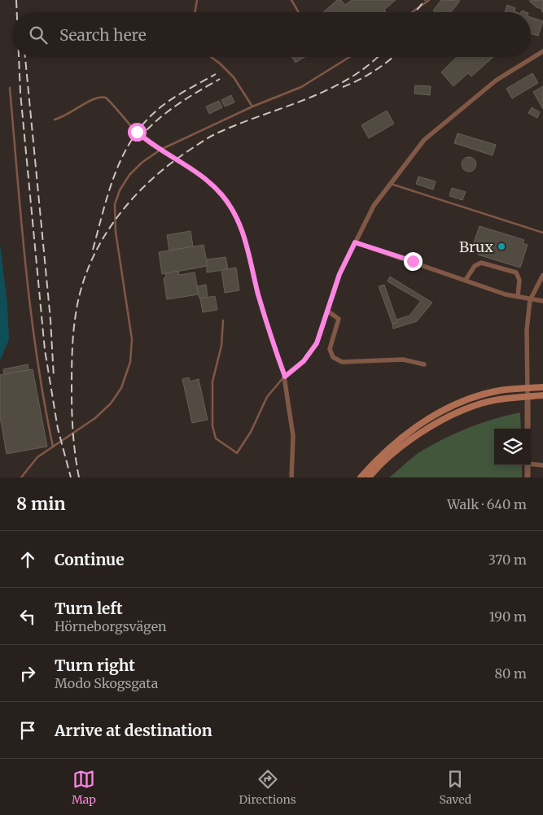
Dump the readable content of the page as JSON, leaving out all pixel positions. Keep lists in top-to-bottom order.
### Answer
{
  "places": ["Brux"],
  "page": {
    "search": "Search here",
    "heading": ["8 min", "Walk · 640 m"],
    "list": [
      ["Continue", "370 m"],
      ["Turn left", "Hörneborgsvägen", "190 m"],
      ["Turn right", "Modo Skogsgata", "80 m"],
      "Arrive at destination"
    ],
    "nav": ["Map", "Directions", "Saved"]
  }
}
